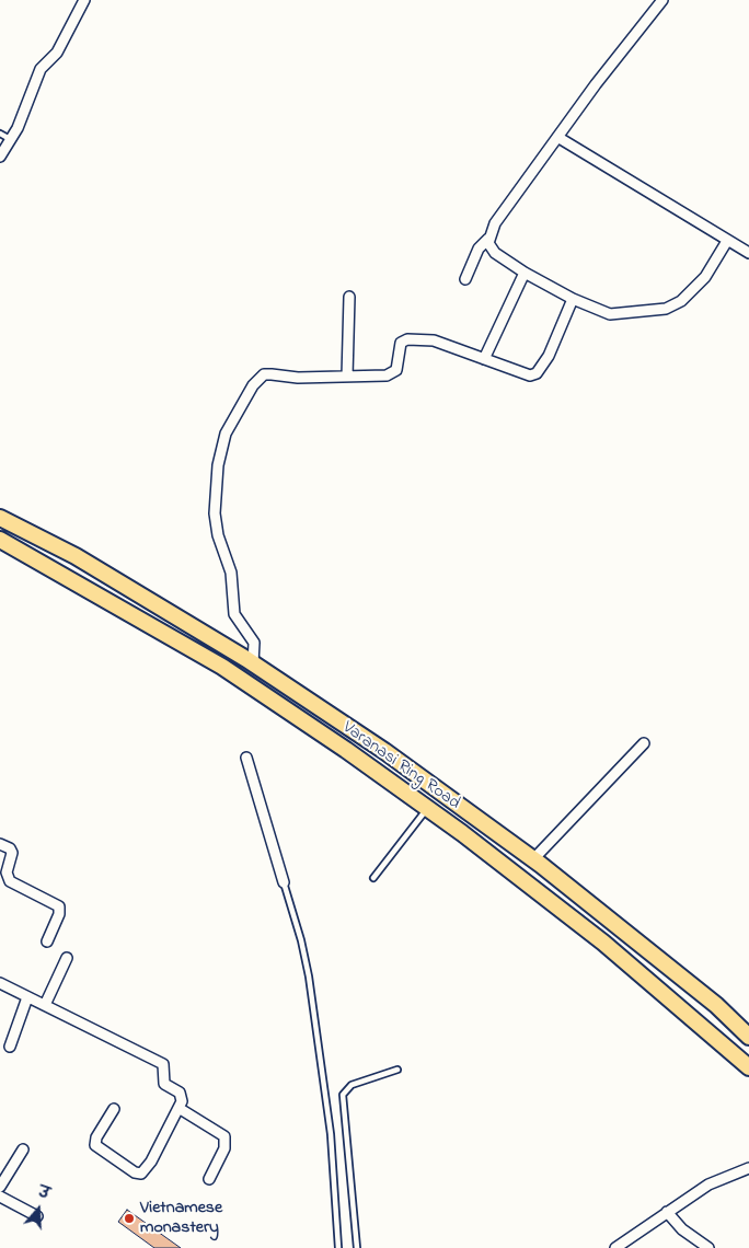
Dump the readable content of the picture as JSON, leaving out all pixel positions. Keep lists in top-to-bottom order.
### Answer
{
  "streets": {
    "highway": ["Varanasi Ring Road"]
  },
  "places": ["Vietnamese monastery"],
  "north": "top"
}
